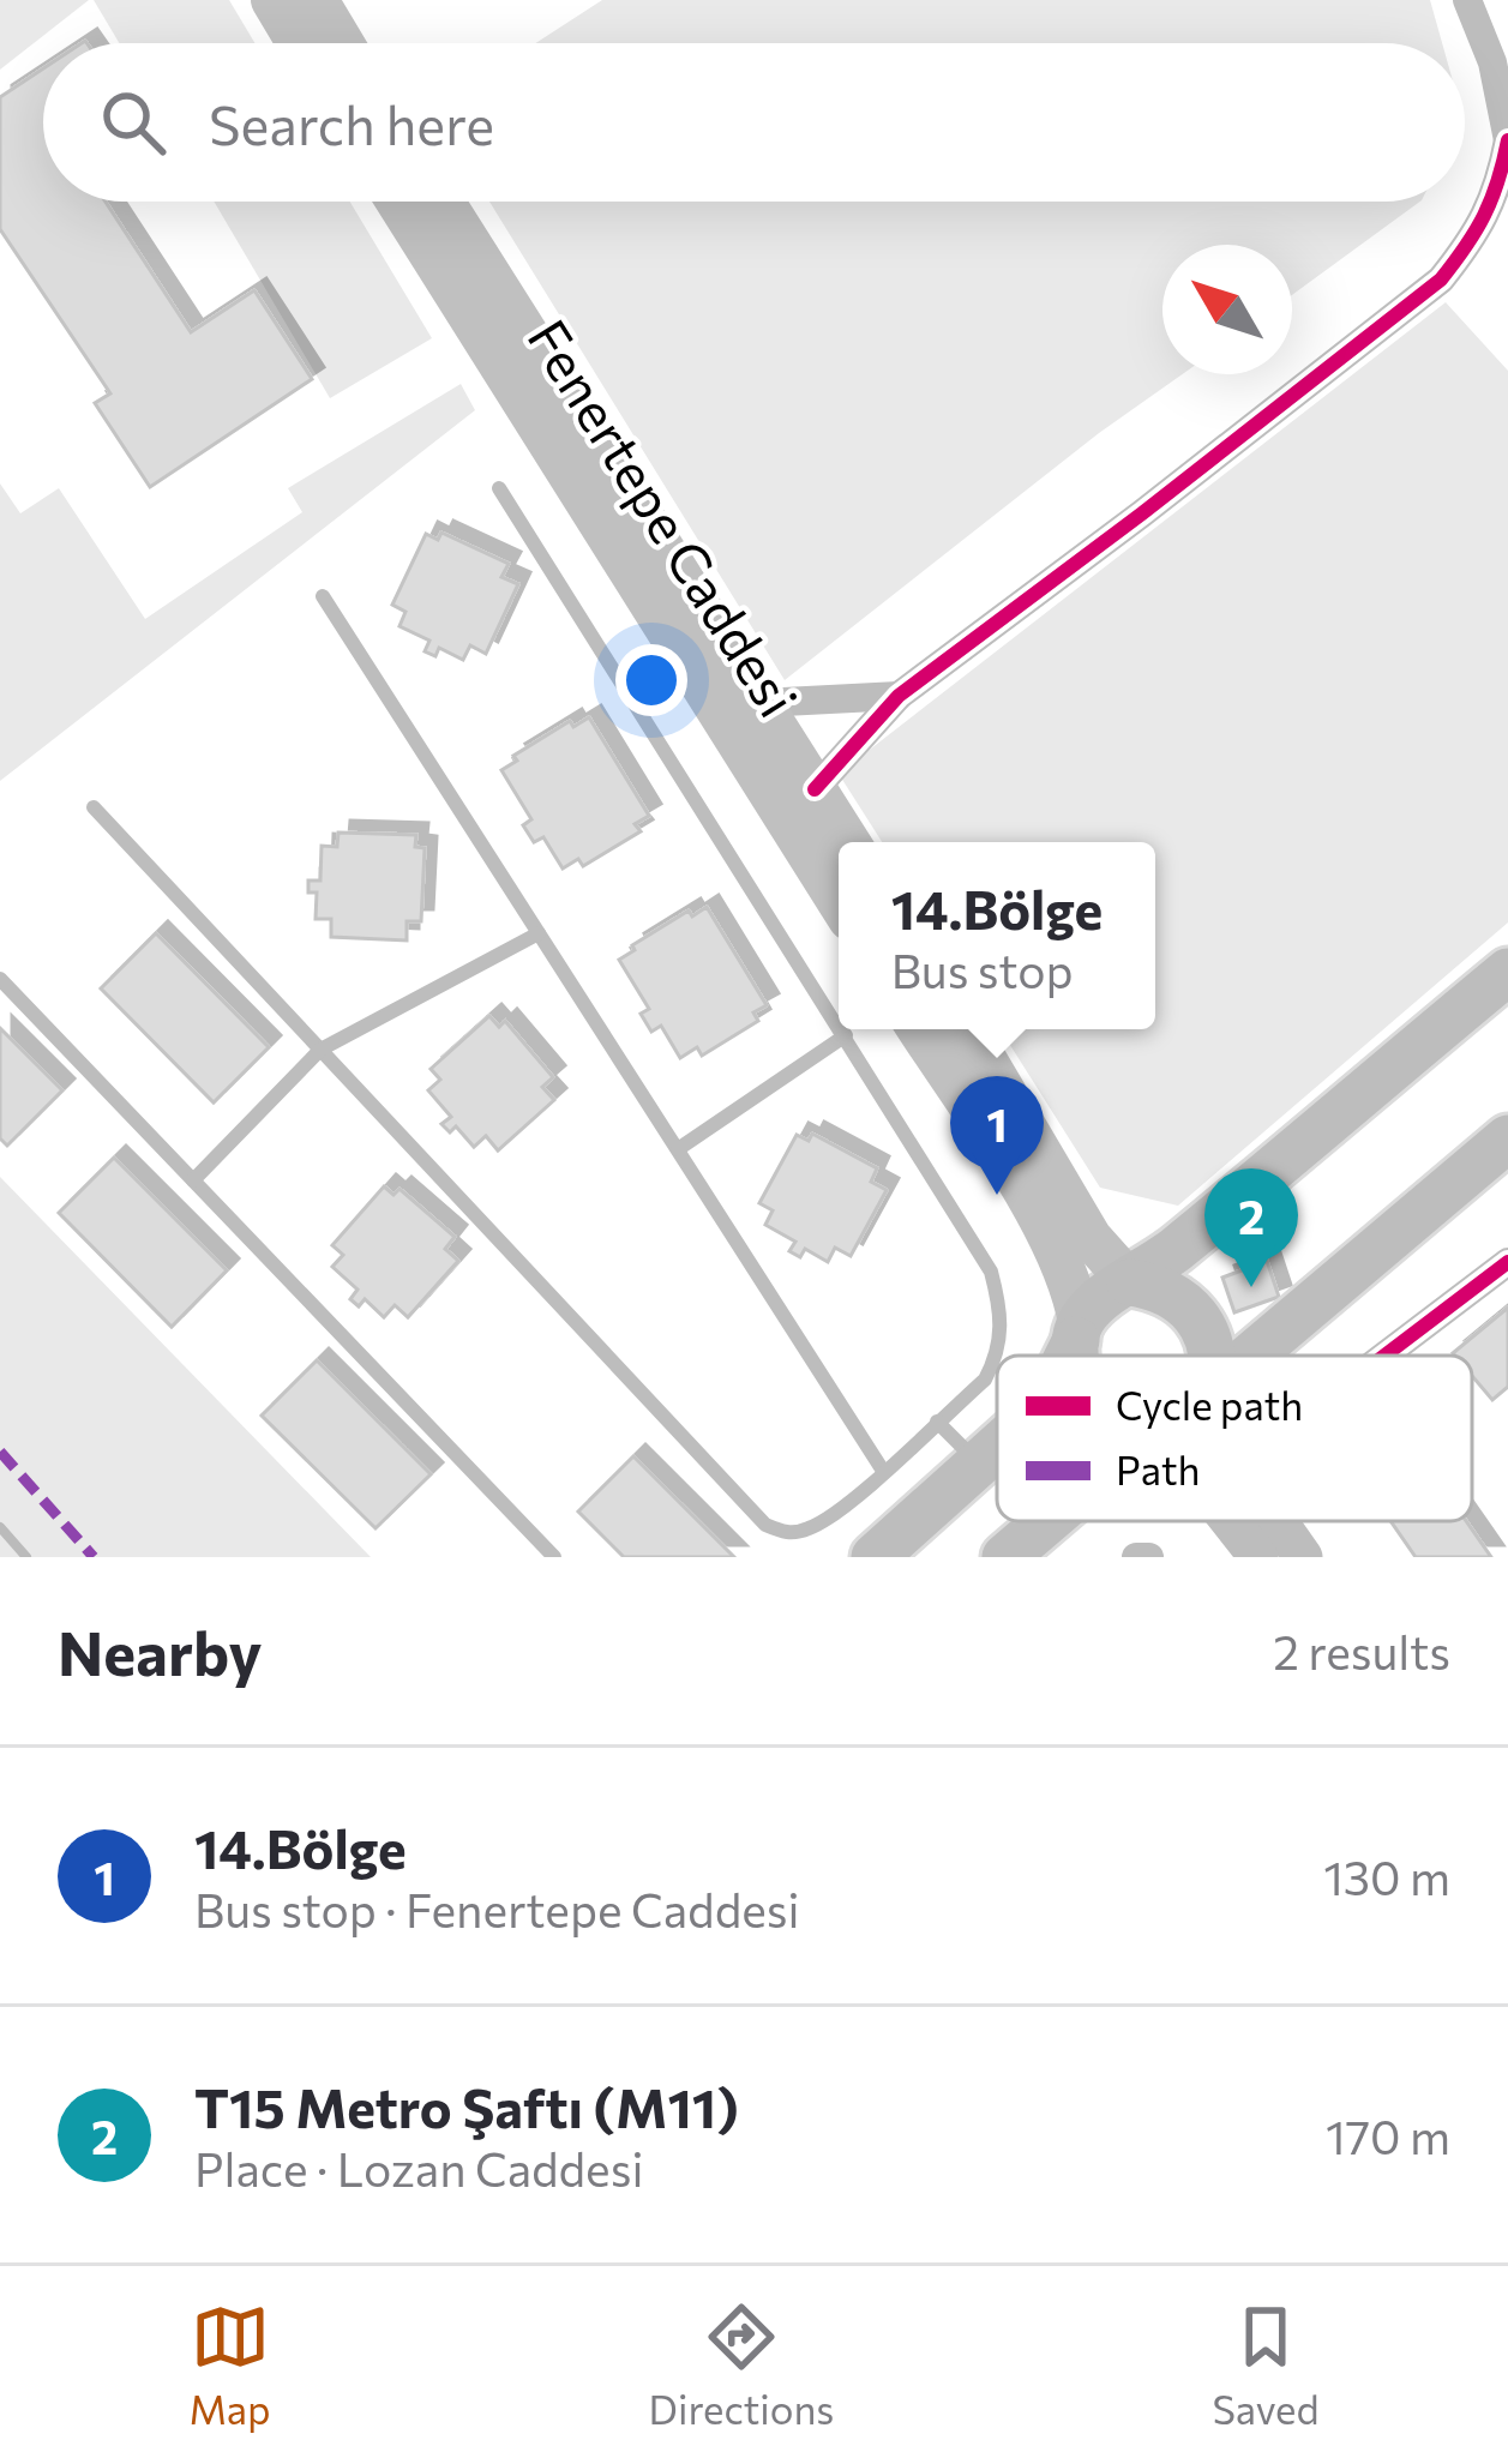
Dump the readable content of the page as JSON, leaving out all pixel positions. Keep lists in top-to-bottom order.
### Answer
{
  "streets": {
    "main road": ["Fenertepe Caddesi"]
  },
  "legend": ["Cycle path", "Path"],
  "north": "top left",
  "page": {
    "search": "Search here",
    "popup": ["14.Bölge", "Bus stop"],
    "pins": ["1", "2"],
    "heading": ["Nearby", "2 results"],
    "list": [
      {
        "mark": "1",
        "name": "14.Bölge",
        "note": "Bus stop · Fenertepe Caddesi",
        "value": "130 m"
      },
      {
        "mark": "2",
        "name": "T15 Metro Şaftı (M11)",
        "note": "Place · Lozan Caddesi",
        "value": "170 m"
      }
    ],
    "nav": ["Map", "Directions", "Saved"]
  }
}
